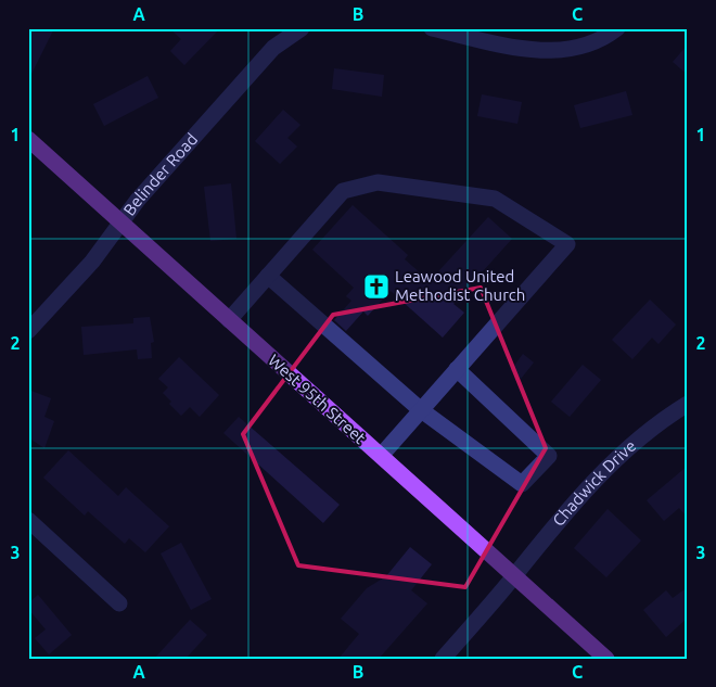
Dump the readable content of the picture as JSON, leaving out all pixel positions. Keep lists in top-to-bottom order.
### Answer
{
  "streets": {
    "main road": ["West 95th Street"],
    "street": ["Belinder Road", "Chadwick Drive"]
  },
  "crossings": [
    ["Belinder Road", "West 95th Street"],
    ["West 95th Street", "Chadwick Drive"]
  ],
  "places": {
    "church": ["Leawood United Methodist Church"]
  },
  "grid": {
    "columns": ["A", "B", "C"],
    "rows": ["1", "2", "3"]
  }
}
